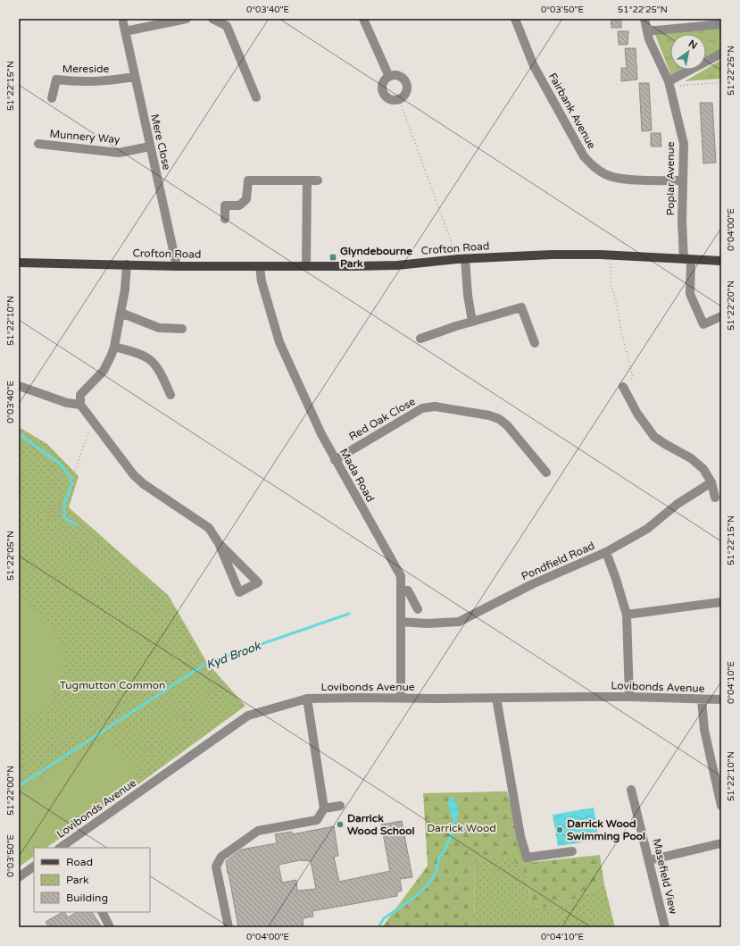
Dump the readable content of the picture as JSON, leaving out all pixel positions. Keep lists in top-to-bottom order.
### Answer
{
  "streets": {
    "main road": ["Crofton Road"],
    "street": [
      "Mereside",
      "Fairbank Avenue",
      "Munnery Way",
      "Mere Close",
      "Poplar Avenue",
      "Red Oak Close",
      "Mada Road",
      "Pondfield Road",
      "Lovibonds Avenue",
      "Masefield View"
    ]
  },
  "crossings": [
    ["Mereside", "Mere Close"],
    ["Fairbank Avenue", "Poplar Avenue"],
    ["Munnery Way", "Mere Close"],
    ["Mere Close", "Crofton Road"],
    ["Poplar Avenue", "Crofton Road"],
    ["Crofton Road", "Mada Road"],
    ["Red Oak Close", "Mada Road"],
    ["Mada Road", "Pondfield Road"],
    ["Mada Road", "Lovibonds Avenue"]
  ],
  "water": ["Kyd Brook"],
  "parks": ["Tugmutton Common", "Darrick Wood"],
  "places": {
    "transit": ["Glyndebourne Park"],
    "other": ["Darrick Wood School", "Darrick Wood Swimming Pool"]
  },
  "legend": ["Road", "Park", "Building"],
  "north": "top right",
  "coordinates": [
    "0°03'40\"E",
    "0°03'50\"E",
    "51°22'25\"N",
    "51°22'15\"N",
    "0°04'00\"E",
    "51°22'20\"N",
    "51°22'10\"N",
    "51°22'05\"N",
    "0°04'10\"E",
    "51°22'00\"N"
  ]
}
